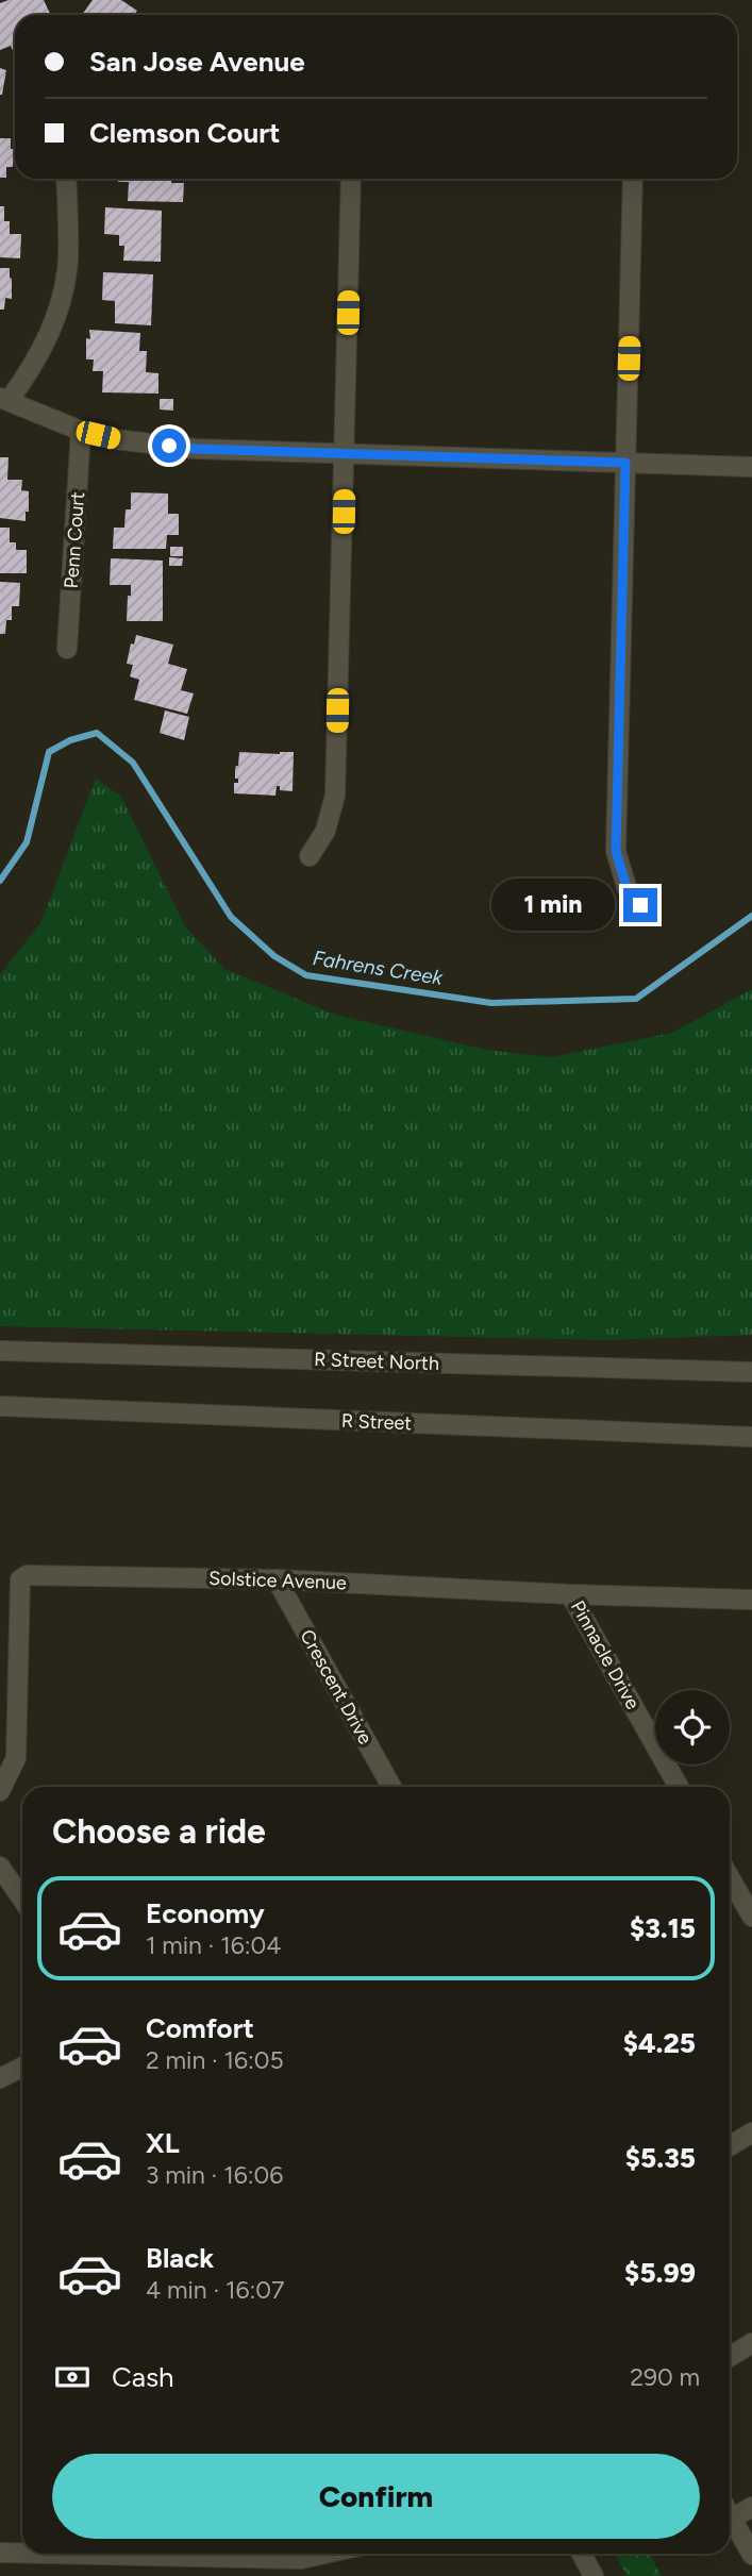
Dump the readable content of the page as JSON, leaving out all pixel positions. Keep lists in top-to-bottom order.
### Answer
{
  "streets": {
    "street": [
      "Penn Court",
      "R Street North",
      "R Street",
      "Solstice Avenue",
      "Pinnacle Drive",
      "Crescent Drive"
    ]
  },
  "crossings": [
    ["Solstice Avenue", "Pinnacle Drive"],
    ["Solstice Avenue", "Crescent Drive"]
  ],
  "water": ["Fahrens Creek"],
  "page": {
    "banner": ["San Jose Avenue", "Clemson Court"],
    "bubble": "1 min",
    "heading": "Choose a ride",
    "list": [
      {
        "name": "Economy",
        "note": "1 min · 16:04",
        "value": "$3.15"
      },
      {
        "name": "Comfort",
        "note": "2 min · 16:05",
        "value": "$4.25"
      },
      {
        "name": "XL",
        "note": "3 min · 16:06",
        "value": "$5.35"
      },
      {
        "name": "Black",
        "note": "4 min · 16:07",
        "value": "$5.99"
      }
    ],
    "pay": ["Cash", "290 m"],
    "buttons": "Confirm"
  }
}
